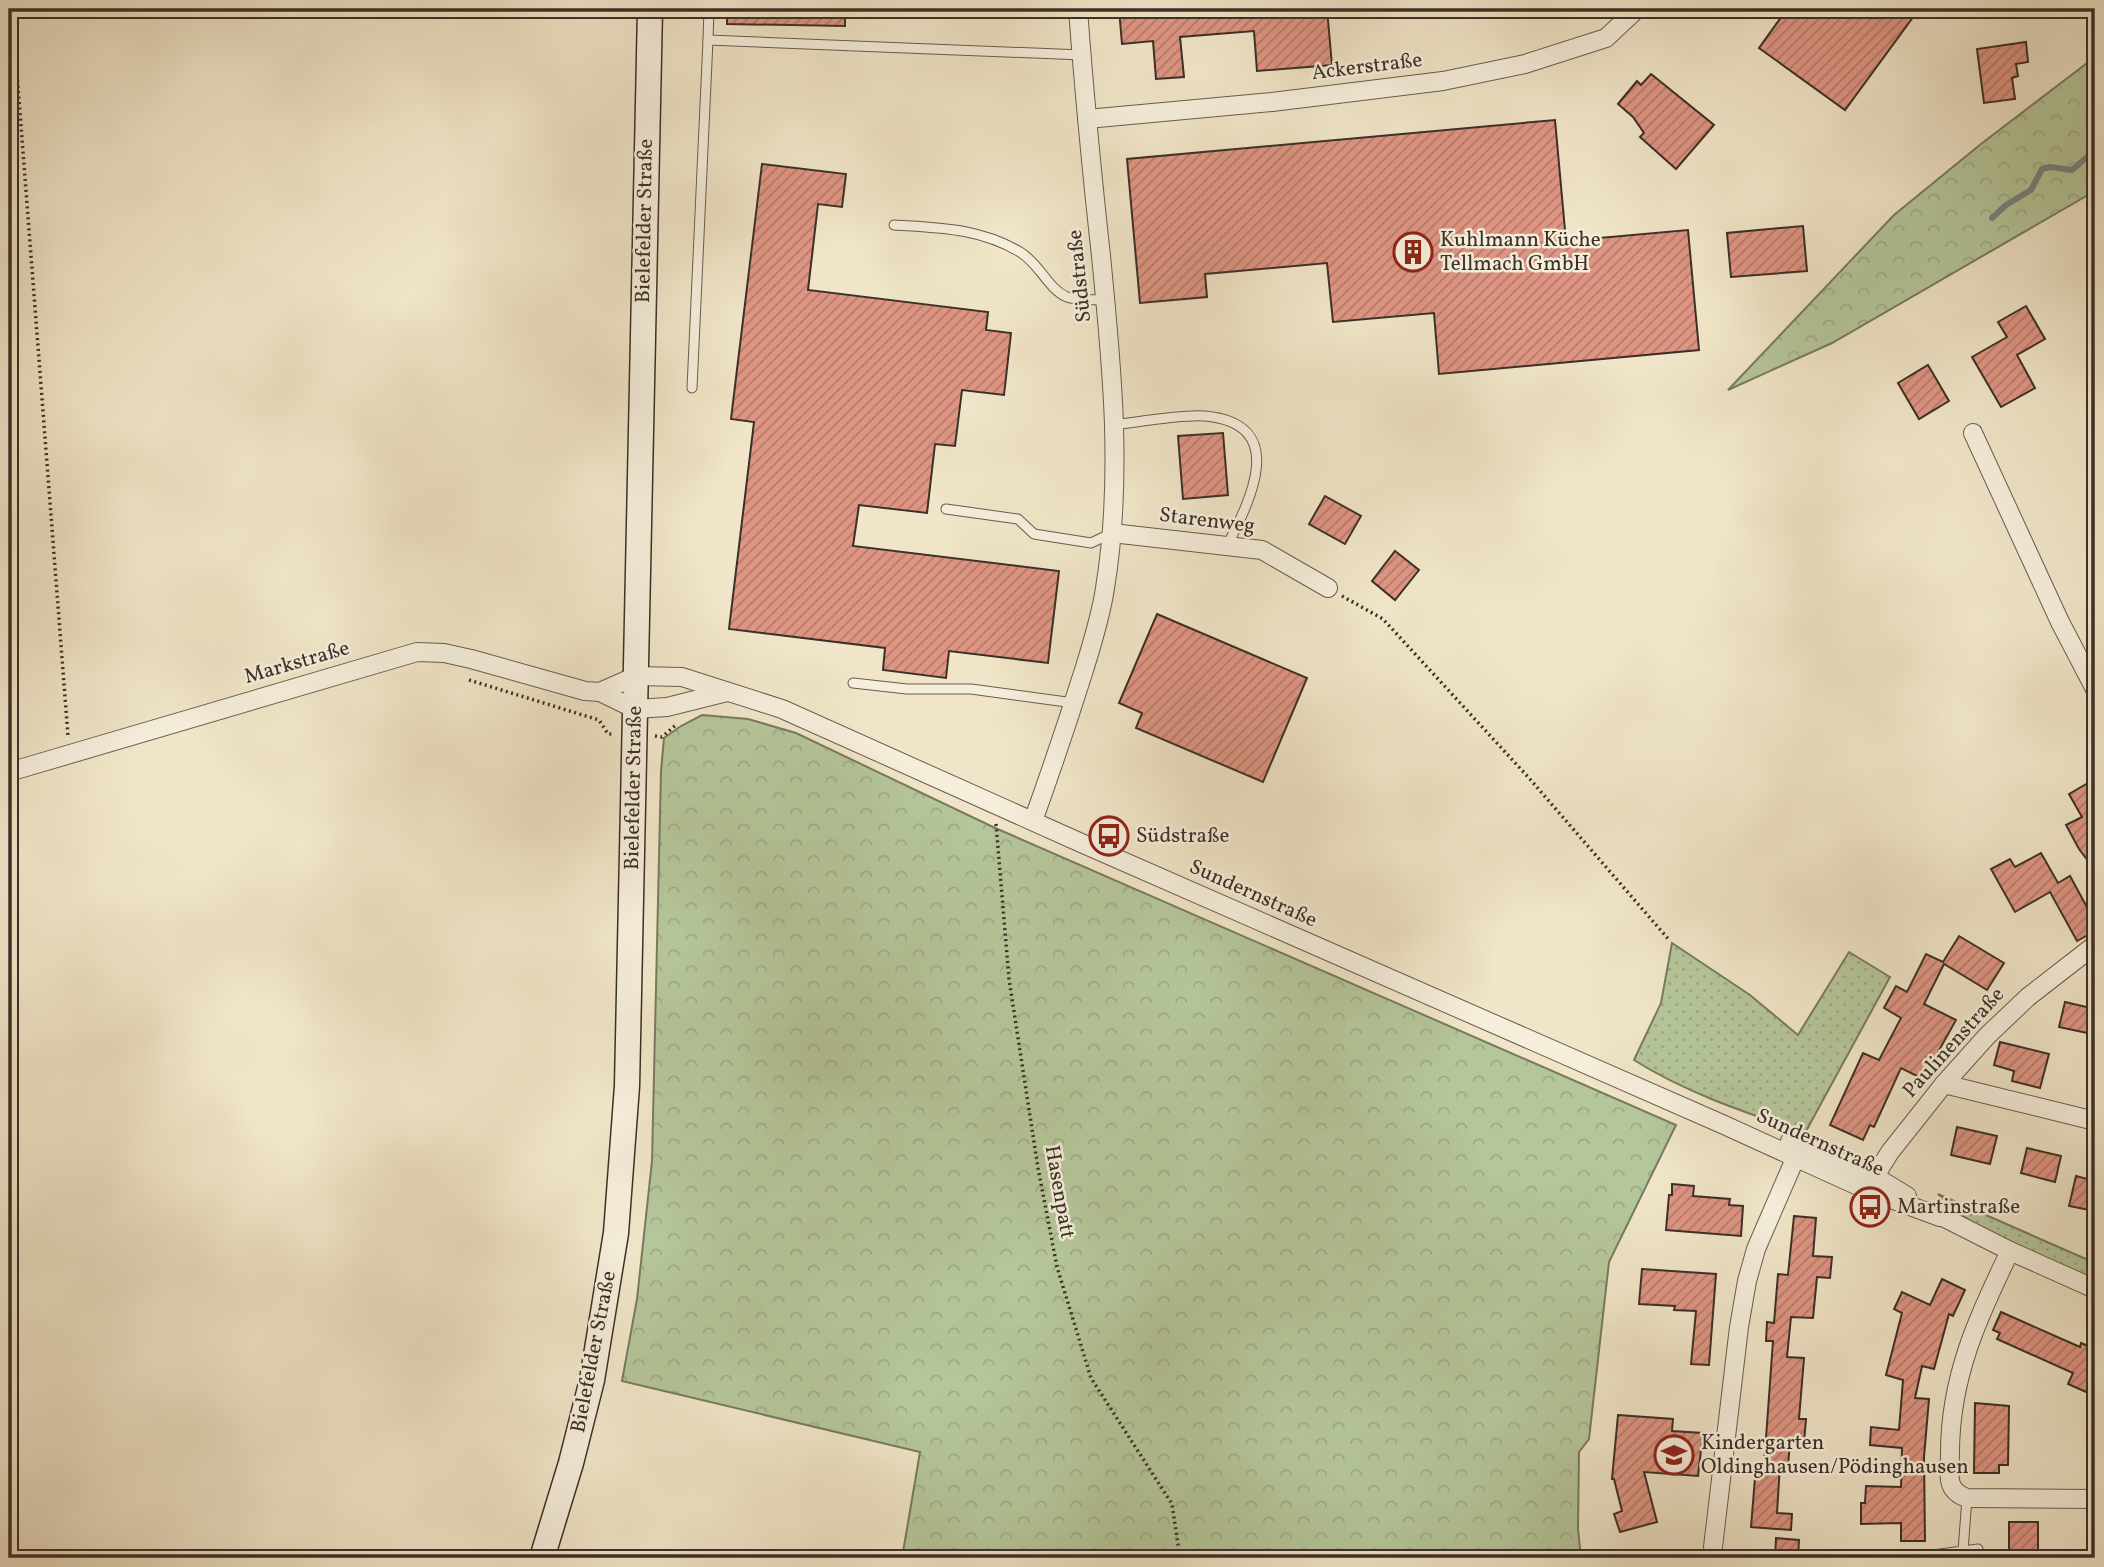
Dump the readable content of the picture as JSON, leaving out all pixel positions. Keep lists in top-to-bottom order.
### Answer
{
  "streets": {
    "main road": ["Bielefelder Straße"],
    "street": [
      "Ackerstraße",
      "Südstraße",
      "Starenweg",
      "Markstraße",
      "Sundernstraße",
      "Paulinenstraße"
    ],
    "path": ["Hasenpatt"]
  },
  "crossings": [
    ["Ackerstraße", "Südstraße"],
    ["Bielefelder Straße", "Markstraße"],
    ["Bielefelder Straße", "Sundernstraße"],
    ["Südstraße", "Starenweg"],
    ["Südstraße", "Sundernstraße"],
    ["Sundernstraße", "Paulinenstraße"],
    ["Sundernstraße", "Hasenpatt"]
  ],
  "places": {
    "building": ["Kuhlmann Küche Tellmach GmbH"],
    "bus stop": ["Südstraße", "Martinstraße"],
    "school or university": ["Kindergarten Oldinghausen/Pödinghausen"]
  }
}
